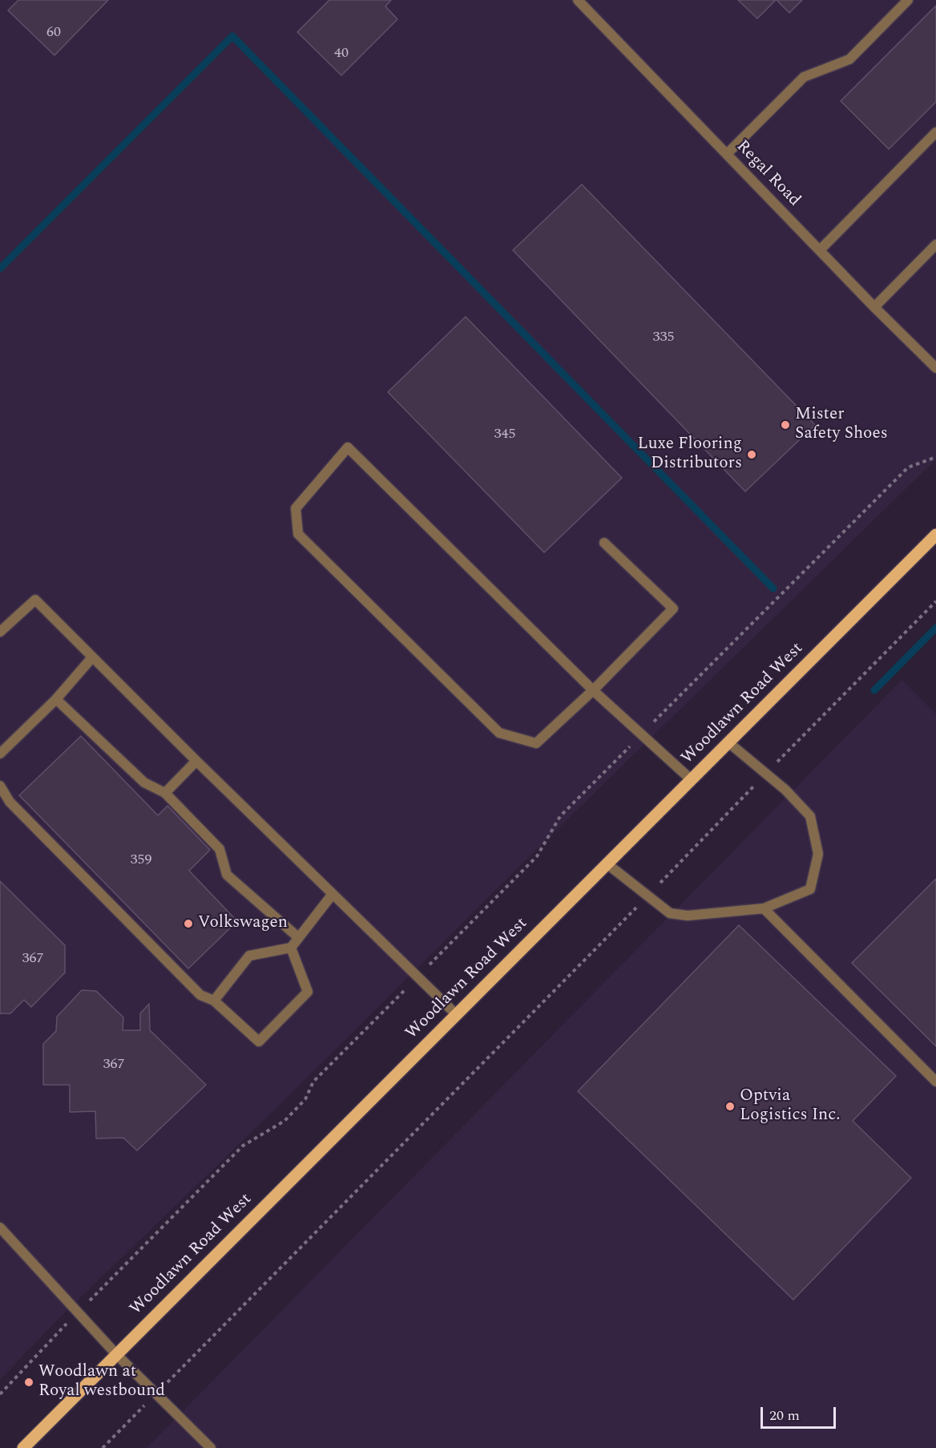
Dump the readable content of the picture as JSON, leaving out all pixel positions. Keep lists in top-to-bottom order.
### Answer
{
  "streets": {
    "main road": ["Woodlawn Road West"],
    "street": ["Regal Road"]
  },
  "places": [
    "Mister Safety Shoes",
    "Luxe Flooring Distributors",
    "Volkswagen",
    "Optvia Logistics Inc.",
    "Woodlawn at Royal westbound"
  ],
  "house_numbers": [
    "60",
    "40",
    "335",
    "345",
    "359",
    "367",
    "367"
  ],
  "scale_bar": "20 m"
}
